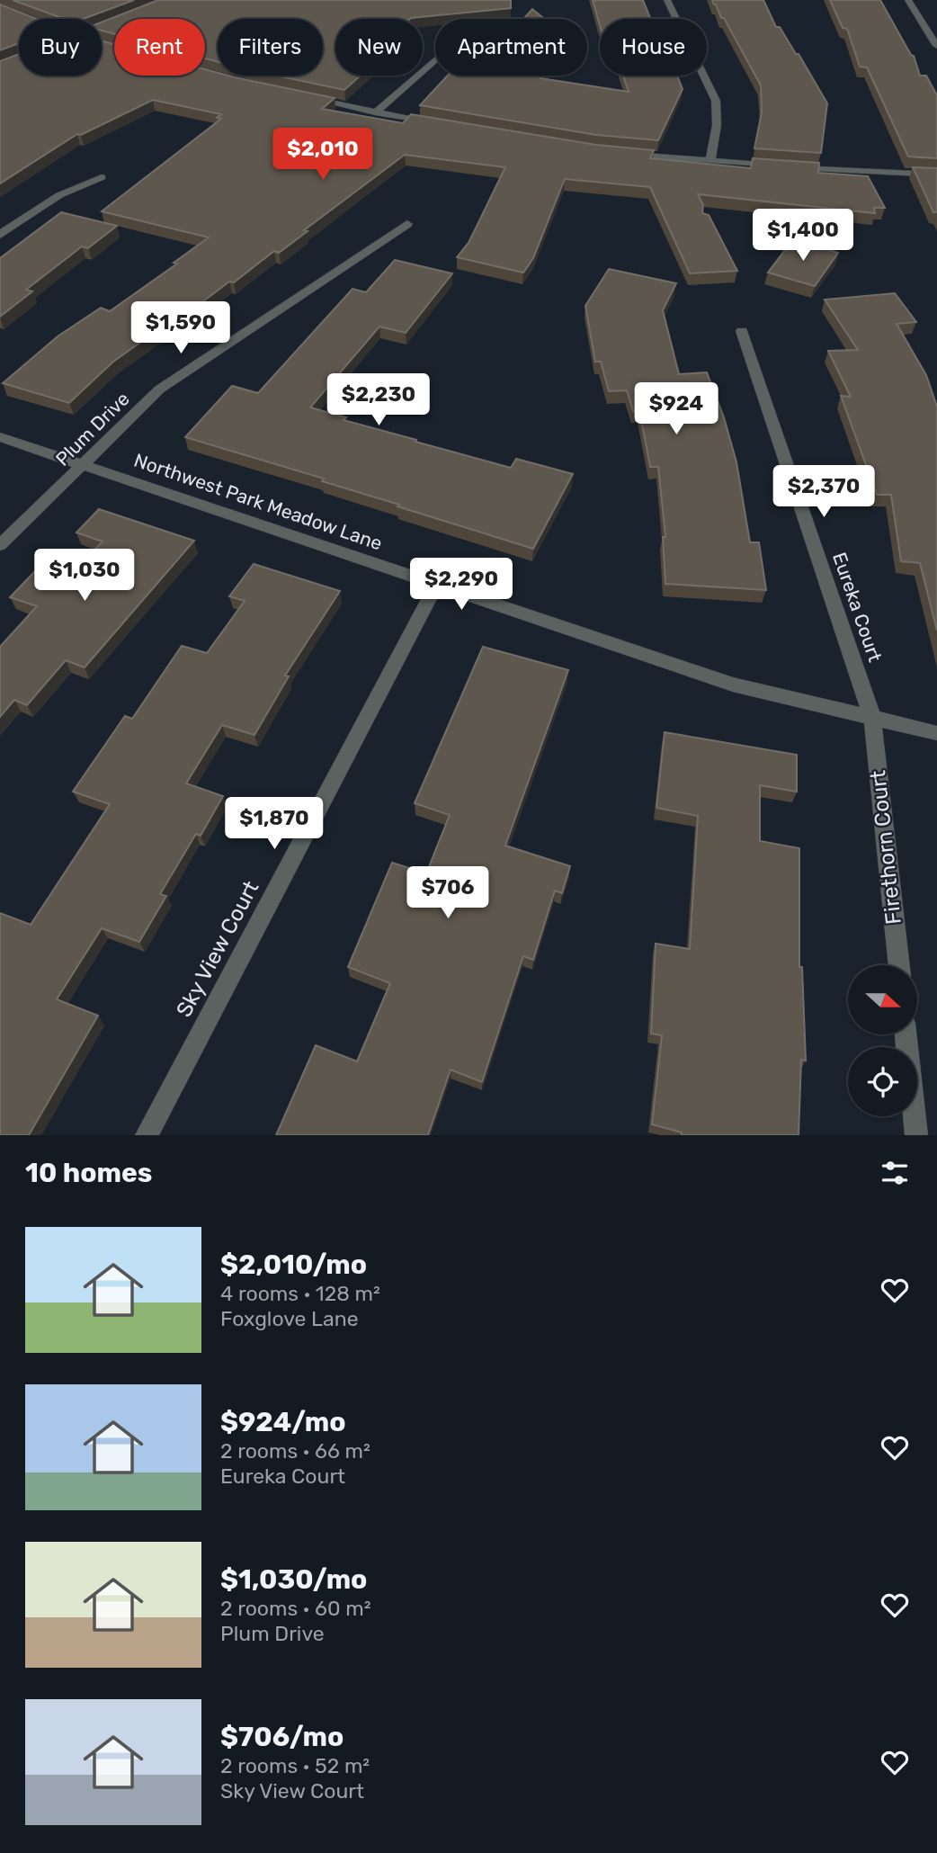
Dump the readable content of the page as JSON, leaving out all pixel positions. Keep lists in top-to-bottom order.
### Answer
{
  "streets": {
    "street": [
      "Plum Drive",
      "Northwest Park Meadow Lane",
      "Eureka Court",
      "Firethorn Court",
      "Sky View Court"
    ]
  },
  "crossings": [
    ["Plum Drive", "Northwest Park Meadow Lane"],
    ["Northwest Park Meadow Lane", "Eureka Court"],
    ["Northwest Park Meadow Lane", "Firethorn Court"],
    ["Northwest Park Meadow Lane", "Sky View Court"],
    ["Eureka Court", "Firethorn Court"]
  ],
  "north": "right",
  "page": {
    "chip": [
      "Buy",
      "Rent",
      "Filters",
      "New",
      "Apartment",
      "House"
    ],
    "price": [
      "$2,010",
      "$1,400",
      "$1,590",
      "$2,230",
      "$924",
      "$2,370",
      "$1,030",
      "$2,290",
      "$1,870",
      "$706"
    ],
    "heading": "10 homes",
    "list": [
      {
        "name": "$2,010/mo",
        "note": "4 rooms · 128 m² · Foxglove Lane"
      },
      {
        "name": "$924/mo",
        "note": "2 rooms · 66 m² · Eureka Court"
      },
      {
        "name": "$1,030/mo",
        "note": "2 rooms · 60 m² · Plum Drive"
      },
      {
        "name": "$706/mo",
        "note": "2 rooms · 52 m² · Sky View Court"
      }
    ]
  }
}
